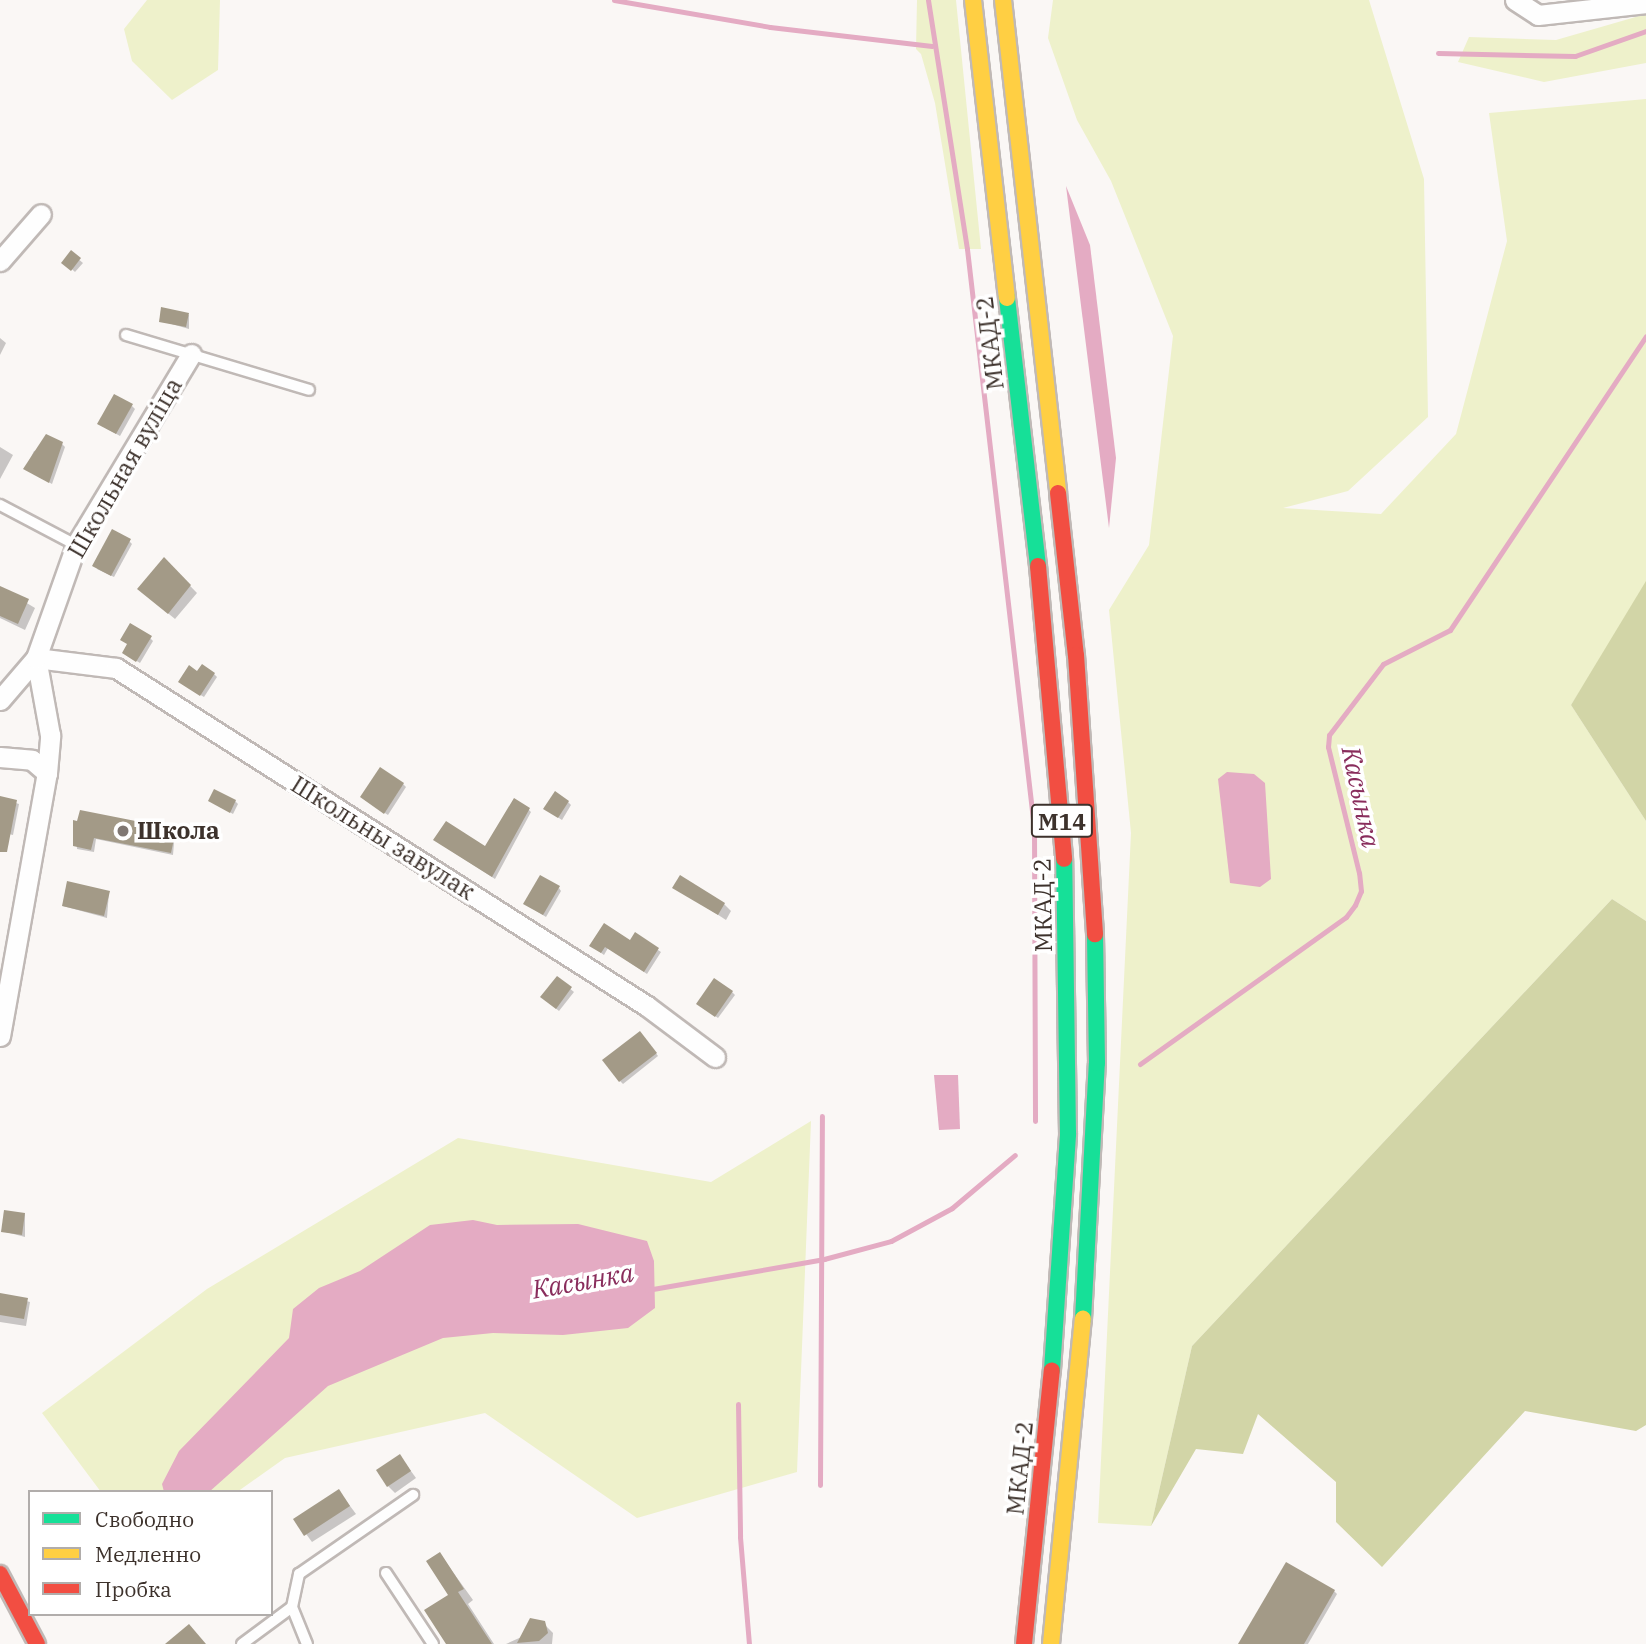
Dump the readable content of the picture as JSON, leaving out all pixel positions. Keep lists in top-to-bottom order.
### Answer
{
  "streets": {
    "main road": ["МКАД-2", "М14"],
    "street": ["Школьная вуліца", "Школьны завулак"]
  },
  "crossings": [
    ["Школьная вуліца", "Школьны завулак"]
  ],
  "water": ["Касынка"],
  "places": ["Школа"],
  "legend": ["Свободно", "Медленно", "Пробка"]
}
